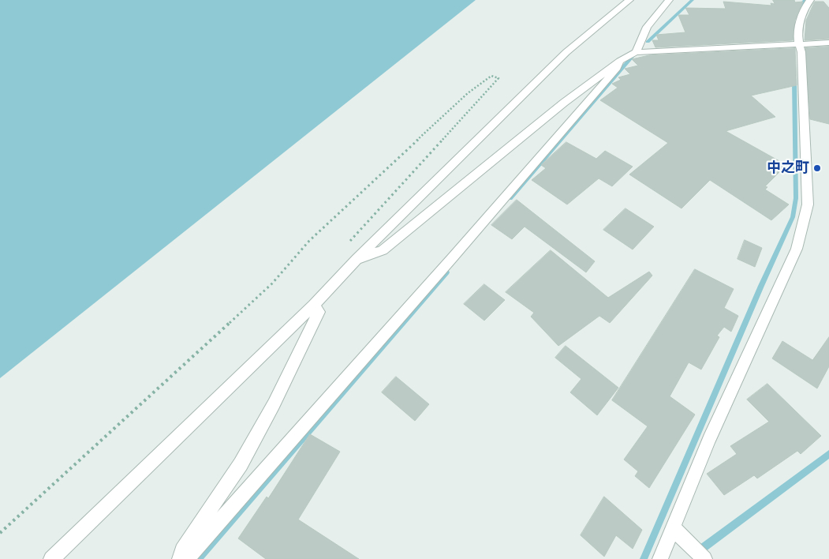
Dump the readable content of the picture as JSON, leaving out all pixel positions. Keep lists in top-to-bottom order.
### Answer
{
  "places": ["中之町"]
}
